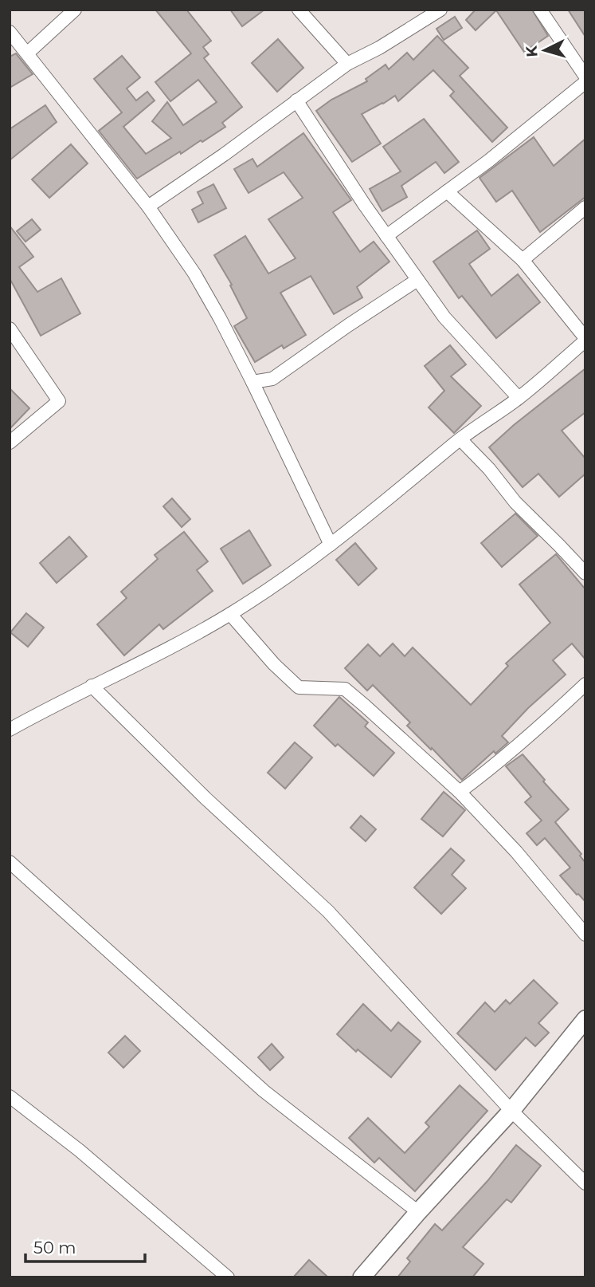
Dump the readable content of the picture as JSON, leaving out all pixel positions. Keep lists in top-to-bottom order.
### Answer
{
  "scale_bar": "50 m",
  "north": "left"
}
